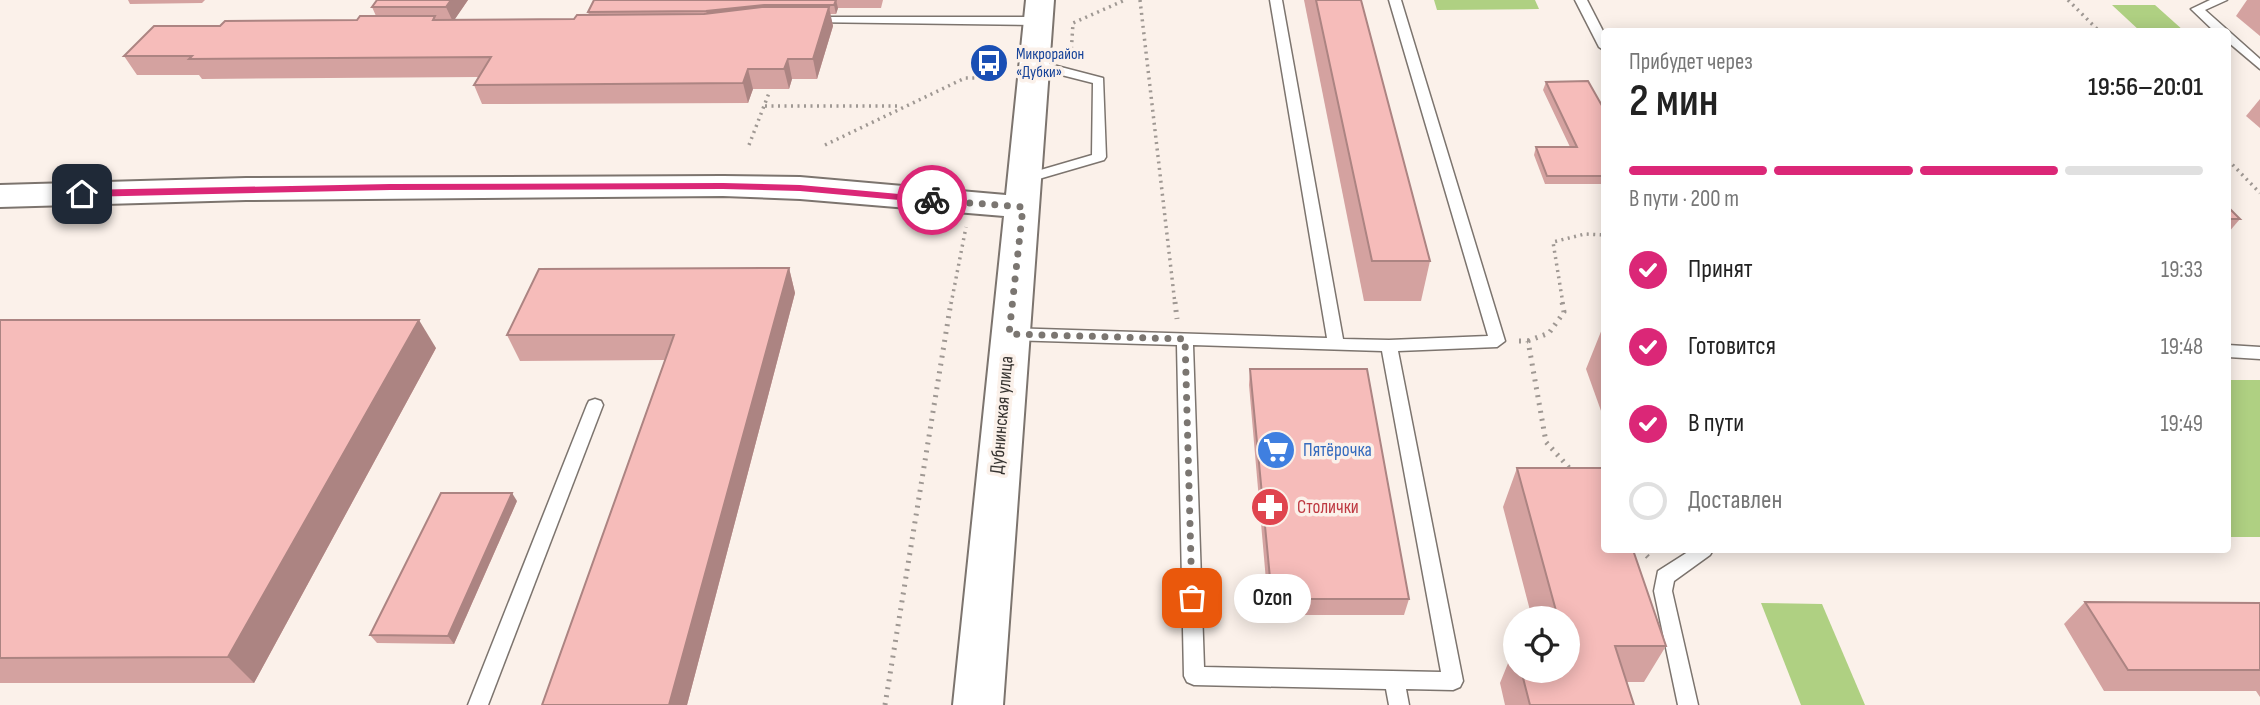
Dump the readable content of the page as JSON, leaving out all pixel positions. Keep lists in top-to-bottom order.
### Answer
{
  "streets": {
    "street": ["Дубнинская улица"]
  },
  "places": {
    "bus stop": ["Микрорайон «Дубки»"],
    "supermarket": ["Пятёрочка"],
    "pharmacy": ["Столички"],
    "other": ["Ozon"]
  },
  "page": {
    "heading": ["2 мин", "Прибудет через", "19:56–20:01"],
    "bar": "В пути · 200 m",
    "list": [
      ["Принят", "19:33"],
      ["Готовится", "19:48"],
      ["В пути", "19:49"],
      "Доставлен"
    ],
    "bubble": "Ozon"
  }
}
